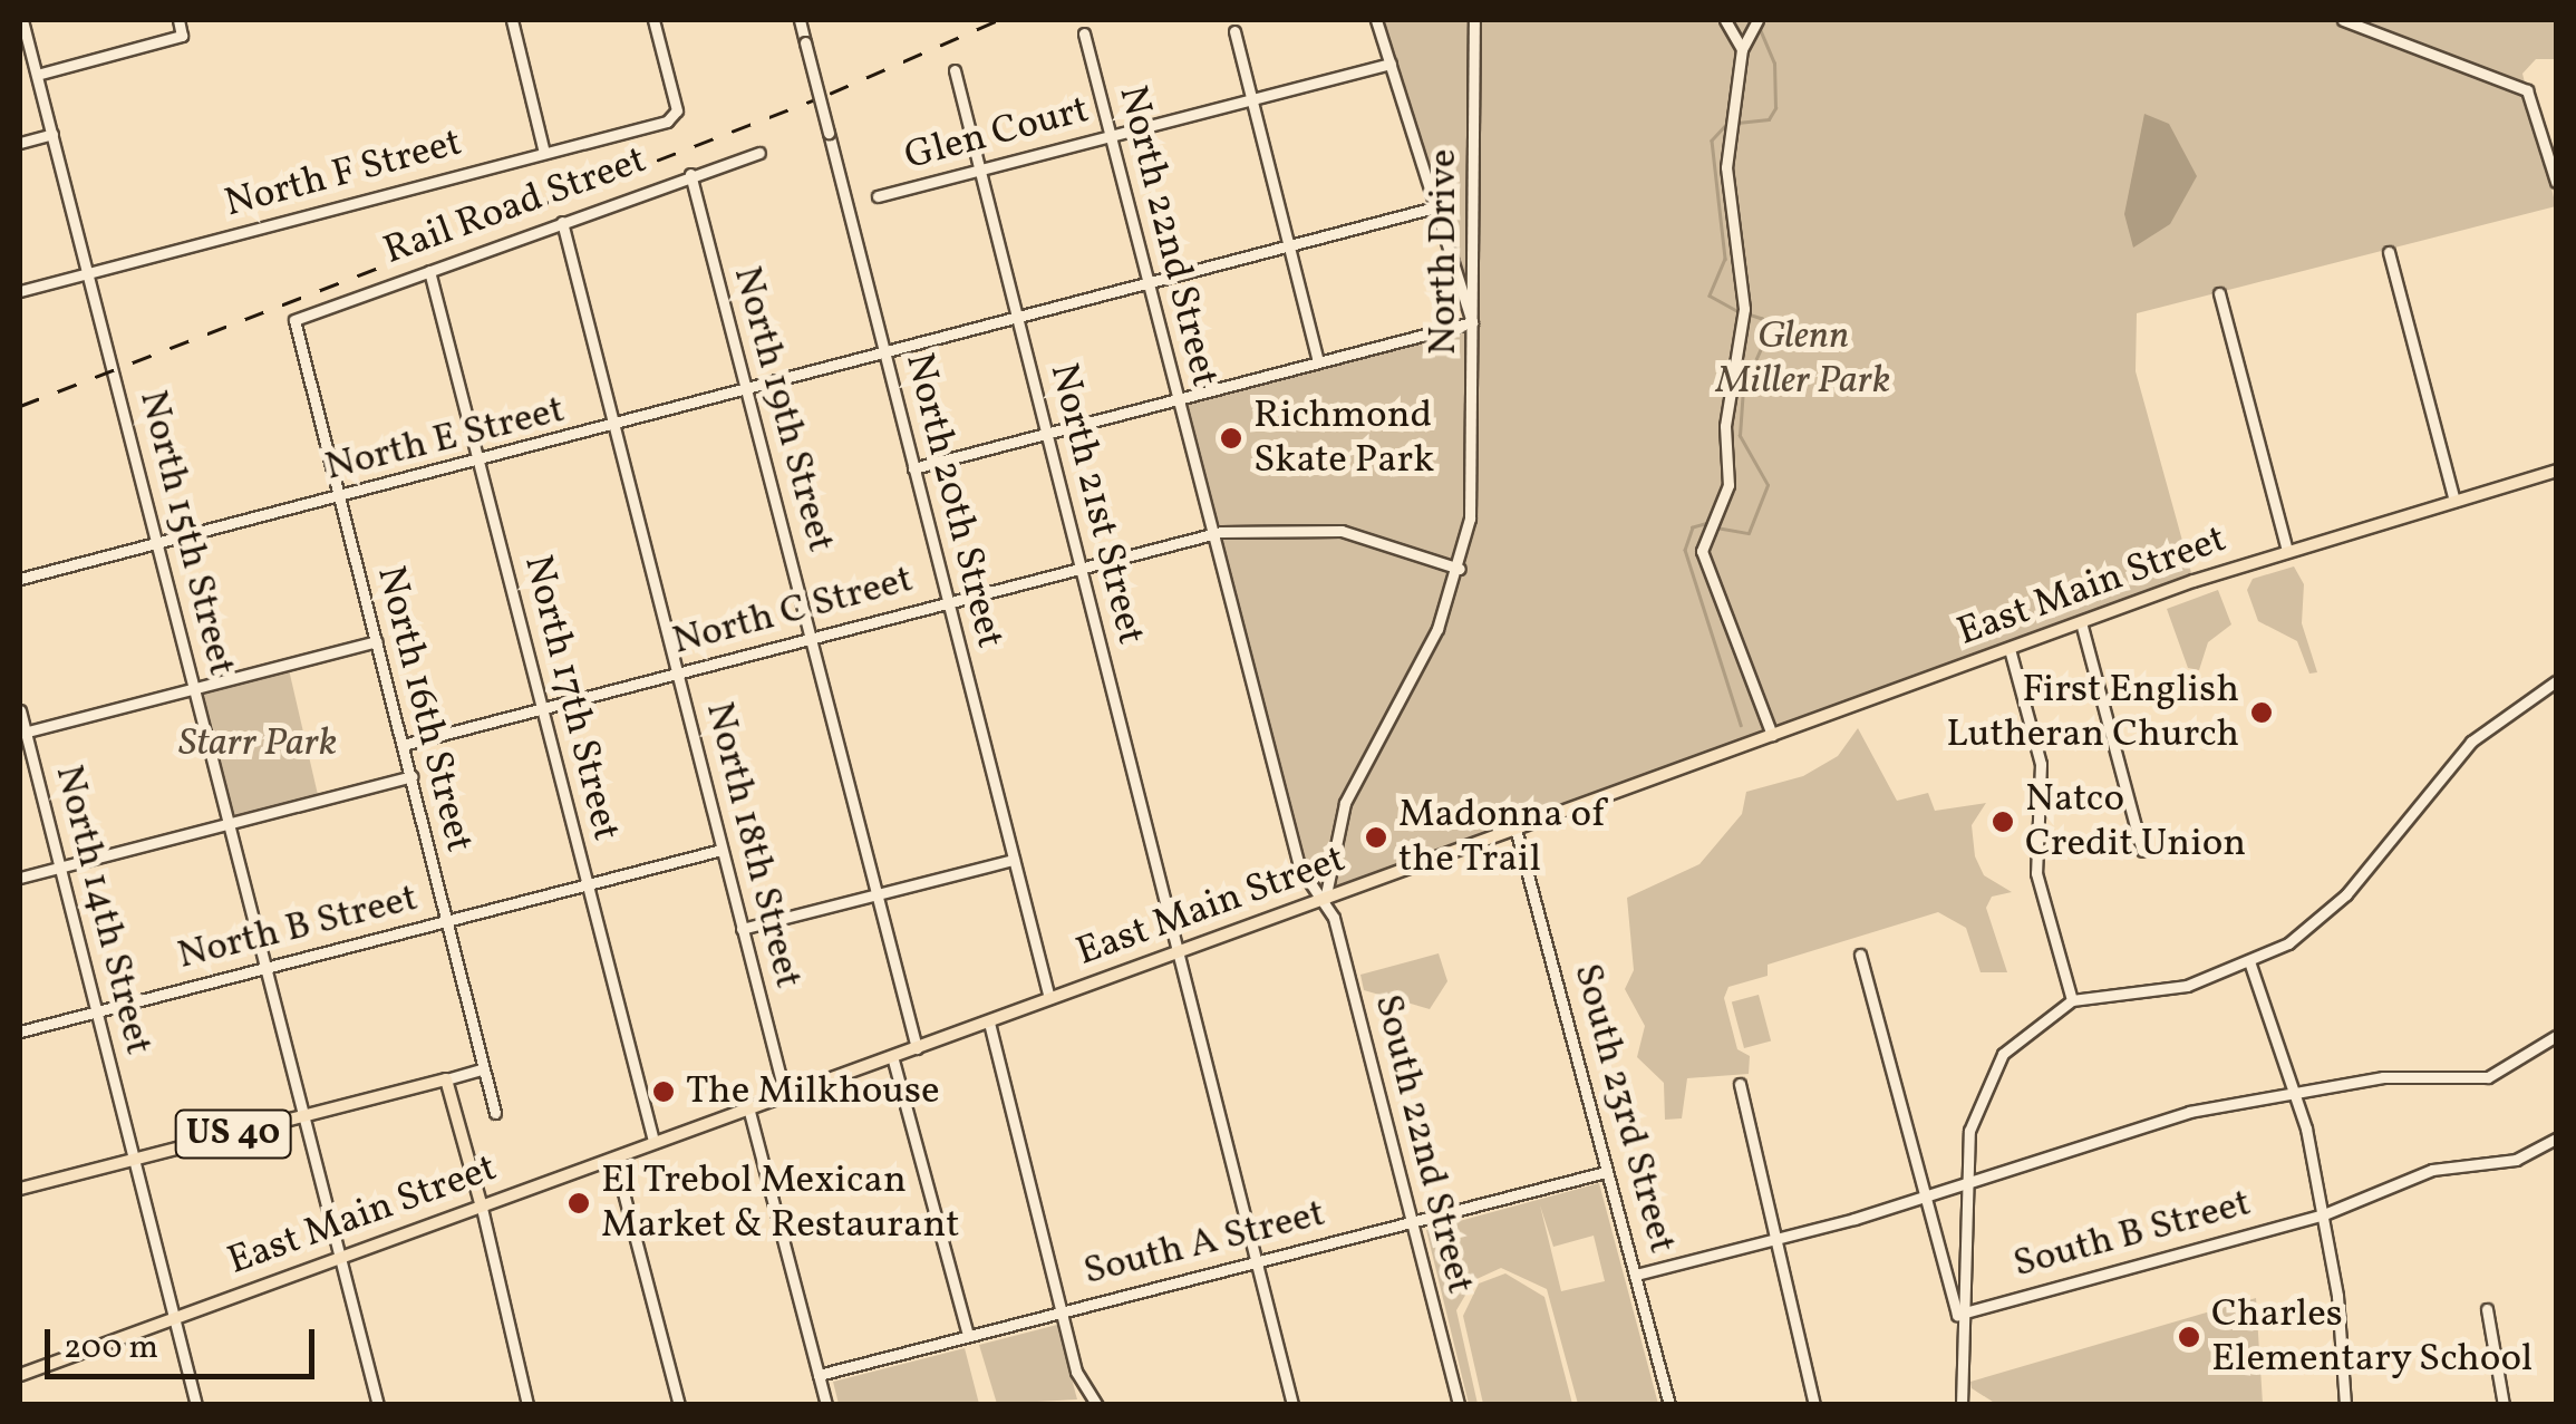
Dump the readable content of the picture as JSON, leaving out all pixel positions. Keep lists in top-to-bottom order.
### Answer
{
  "streets": {
    "main road": ["East Main Street", "US 40"],
    "street": [
      "Glen Court",
      "North F Street",
      "Rail Road Street",
      "North 22nd Street",
      "North Drive",
      "North 19th Street",
      "North E Street",
      "North 20th Street",
      "North 21st Street",
      "North 15th Street",
      "North C Street",
      "North 17th Street",
      "North 16th Street",
      "North 18th Street",
      "North 14th Street",
      "North B Street",
      "South 23rd Street",
      "South 22nd Street",
      "South B Street",
      "South A Street"
    ]
  },
  "crossings": [
    ["Glen Court", "North 22nd Street"],
    ["Glen Court", "North 21st Street"],
    ["North F Street", "North 15th Street"],
    ["Rail Road Street", "North 19th Street"],
    ["Rail Road Street", "North 17th Street"],
    ["Rail Road Street", "North 16th Street"],
    ["Rail Road Street", "North 18th Street"],
    ["North 22nd Street", "North Drive"],
    ["North 22nd Street", "North E Street"],
    ["North 22nd Street", "East Main Street"],
    ["North 22nd Street", "North C Street"],
    ["North 22nd Street", "South 22nd Street"],
    ["North Drive", "East Main Street"],
    ["North Drive", "North C Street"],
    ["North Drive", "South 22nd Street"],
    ["North 19th Street", "North E Street"],
    ["North 19th Street", "East Main Street"],
    ["North 19th Street", "North C Street"],
    ["North E Street", "North 20th Street"],
    ["North E Street", "North 21st Street"],
    ["North E Street", "North 15th Street"],
    ["North E Street", "North 17th Street"],
    ["North E Street", "North 16th Street"],
    ["North E Street", "North 18th Street"],
    ["North 20th Street", "East Main Street"],
    ["North 20th Street", "North C Street"],
    ["North 21st Street", "East Main Street"],
    ["North 21st Street", "North C Street"],
    ["North 21st Street", "South A Street"],
    ["North 15th Street", "East Main Street"],
    ["North 15th Street", "North B Street"],
    ["North 15th Street", "US 40"],
    ["East Main Street", "North 17th Street"],
    ["East Main Street", "North 18th Street"],
    ["East Main Street", "North 14th Street"],
    ["East Main Street", "South 23rd Street"],
    ["East Main Street", "South 22nd Street"],
    ["North C Street", "North 17th Street"],
    ["North C Street", "North 16th Street"],
    ["North C Street", "North 18th Street"],
    ["North 17th Street", "North B Street"],
    ["North 16th Street", "North B Street"],
    ["North 18th Street", "North B Street"],
    ["North 14th Street", "North B Street"],
    ["North 14th Street", "US 40"],
    ["South 23rd Street", "South A Street"],
    ["South 22nd Street", "South A Street"]
  ],
  "parks": ["Glenn Miller Park", "Starr Park"],
  "places": [
    "Richmond Skate Park",
    "First English Lutheran Church",
    "Natco Credit Union",
    "Madonna of the Trail",
    "The Milkhouse",
    "El Trebol Mexican Market & Restaurant",
    "Charles Elementary School"
  ],
  "scale_bar": "200 m"
}
